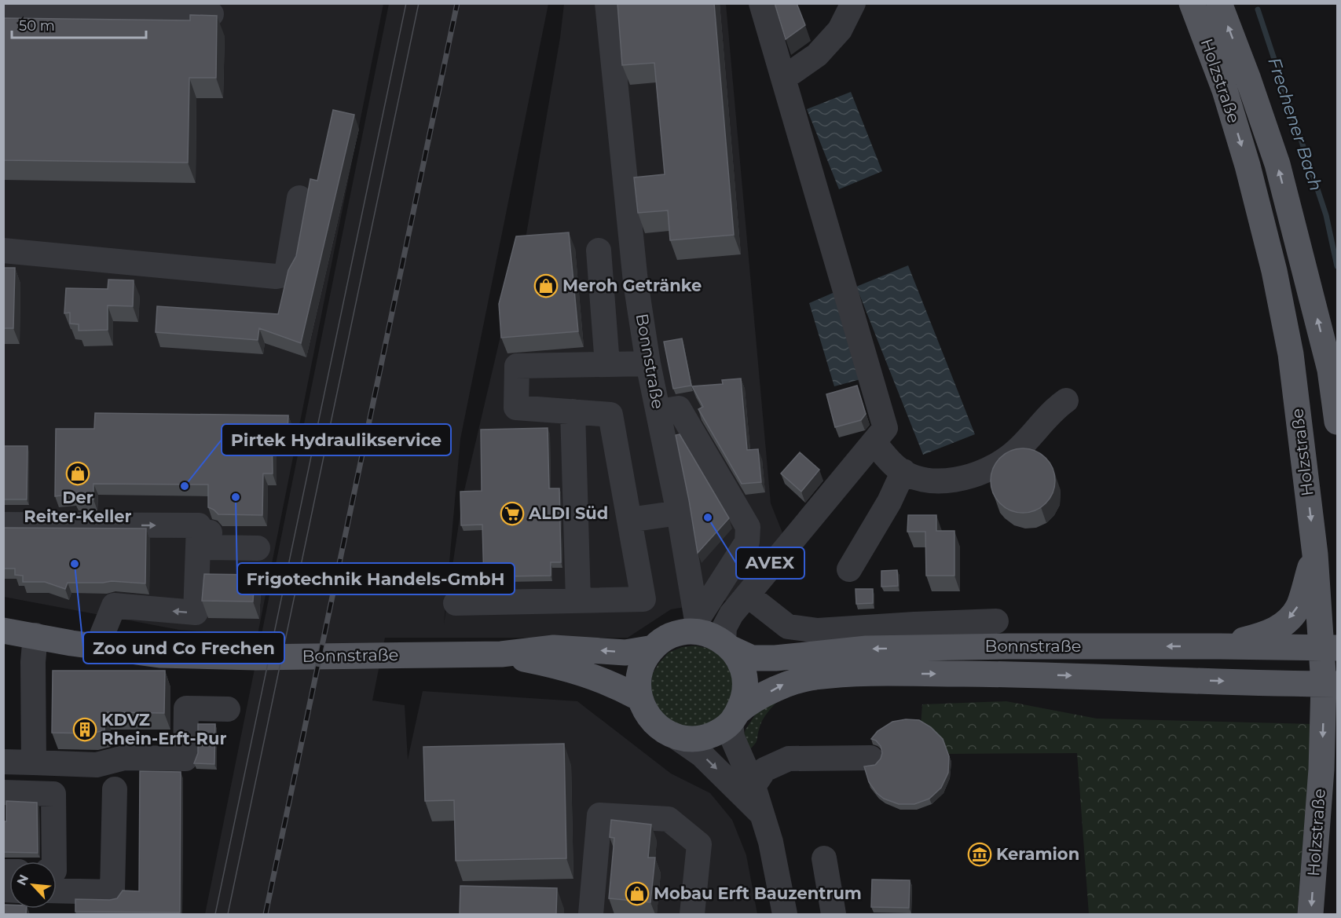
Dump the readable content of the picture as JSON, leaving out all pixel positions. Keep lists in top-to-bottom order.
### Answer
{
  "streets": {
    "main road": ["Holzstraße", "Bonnstraße"]
  },
  "crossings": [
    ["Holzstraße", "Bonnstraße"]
  ],
  "water": ["Frechener Bach"],
  "places": {
    "shop": ["Meroh Getränke", "Der Reiter-Keller", "Mobau Erft Bauzentrum"],
    "other": [
      "Pirtek Hydraulikservice",
      "Frigotechnik Handels-GmbH",
      "AVEX",
      "Zoo und Co Frechen"
    ],
    "supermarket": ["ALDI Süd"],
    "building": ["KDVZ Rhein-Erft-Rur"],
    "museum": ["Keramion"]
  },
  "scale_bar": "50 m",
  "north": "top left"
}
